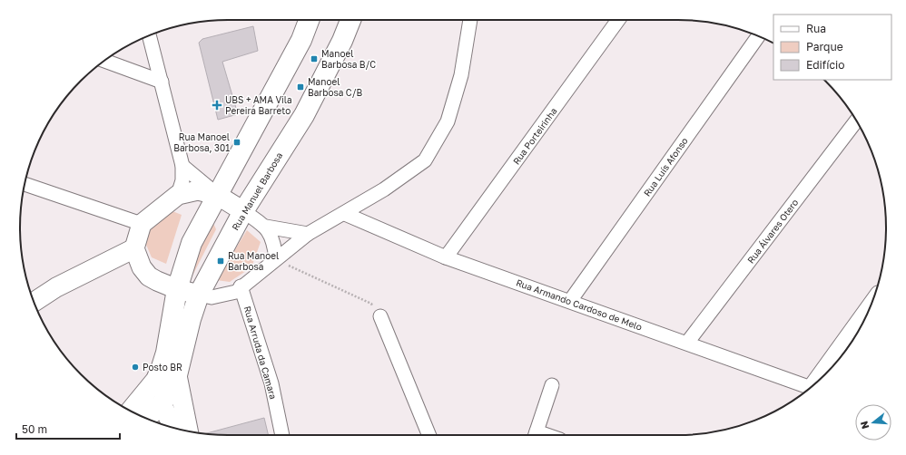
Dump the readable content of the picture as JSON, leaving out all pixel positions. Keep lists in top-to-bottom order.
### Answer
{
  "streets": {
    "main road": ["Rua Manuel Barbosa"],
    "street": [
      "Rua Porteirinha",
      "Rua Luís Afonso",
      "Rua Álvares Otero",
      "Rua Armando Cardoso de Melo",
      "Rua Arruda da Camara"
    ]
  },
  "crossings": [
    ["Rua Porteirinha", "Rua Armando Cardoso de Melo"],
    ["Rua Luís Afonso", "Rua Armando Cardoso de Melo"],
    ["Rua Álvares Otero", "Rua Armando Cardoso de Melo"]
  ],
  "places": {
    "transit": [
      "Manoel Barbosa B/C",
      "Manoel Barbosa C/B",
      "Rua Manoel Barbosa, 301",
      "Rua Manoel Barbosa"
    ],
    "health": ["UBS + AMA Vila Pereira Barreto"],
    "other": ["Posto BR"]
  },
  "legend": ["Rua", "Parque", "Edifício"],
  "scale_bar": "50 m",
  "north": "left"
}
